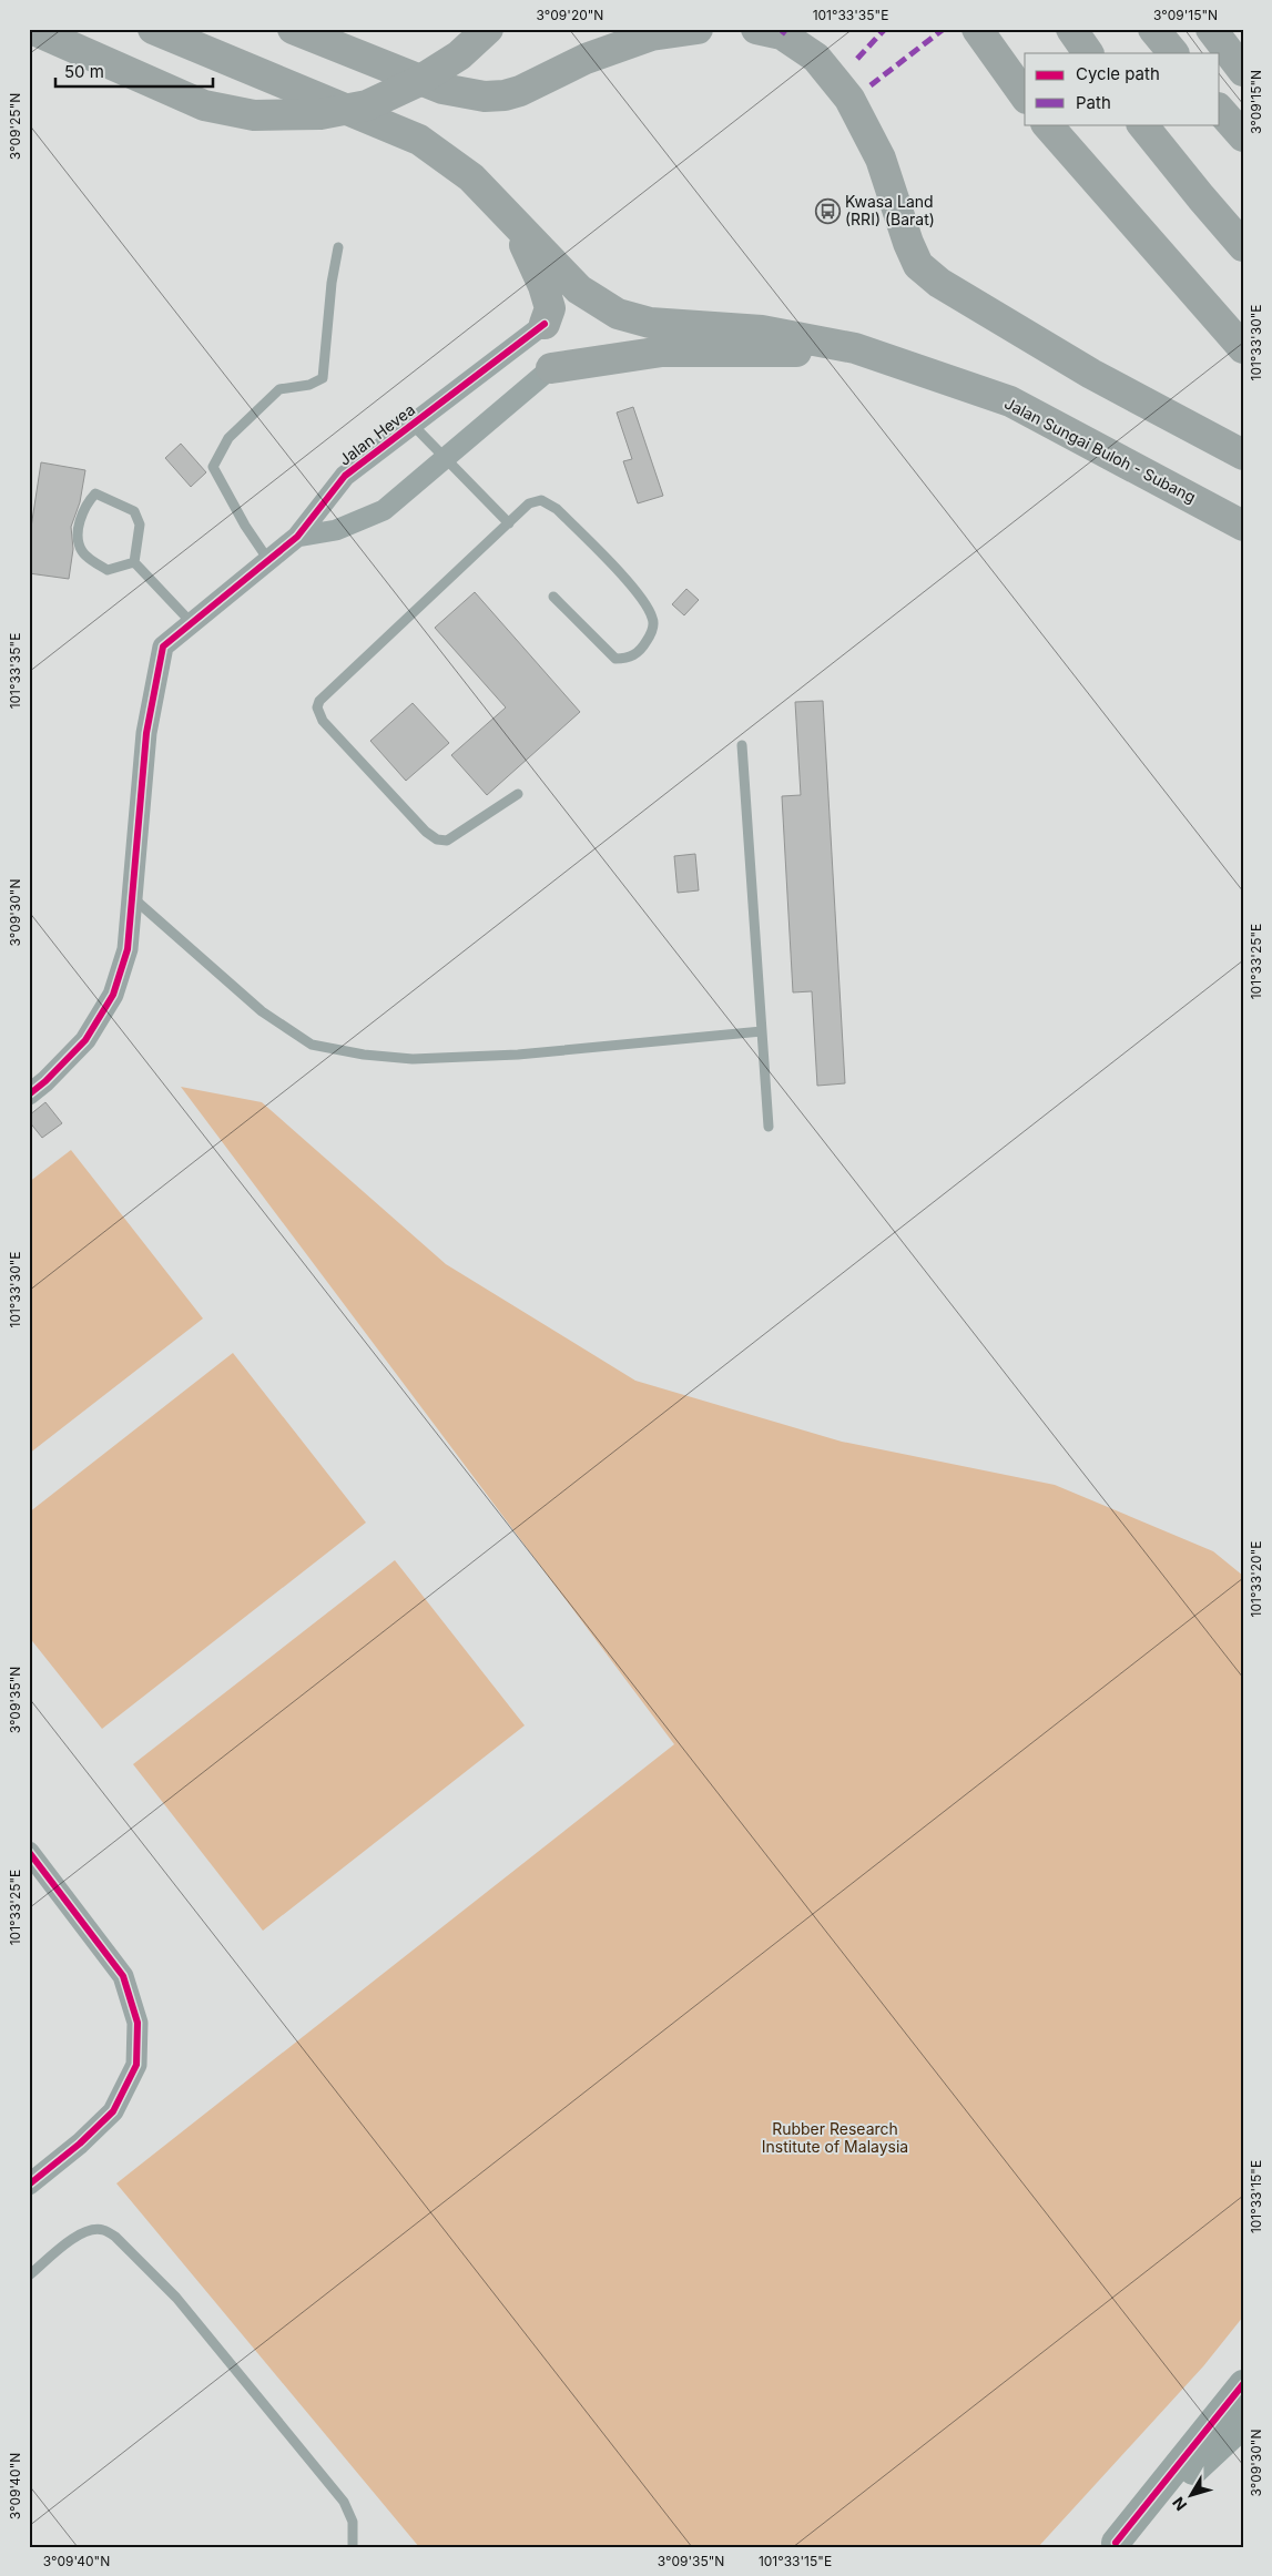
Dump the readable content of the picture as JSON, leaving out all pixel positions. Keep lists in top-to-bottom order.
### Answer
{
  "streets": {
    "highway": ["Jalan Sungai Buloh - Subang"],
    "street": ["Jalan Hevea"]
  },
  "parks": ["Rubber Research Institute of Malaysia"],
  "places": {
    "bus stop": ["Kwasa Land (RRI) (Barat)"]
  },
  "legend": ["Cycle path", "Path"],
  "scale_bar": "50 m",
  "north": "bottom left",
  "coordinates": [
    "3°09'20\"N",
    "101°33'35\"E",
    "3°09'15\"N",
    "3°09'25\"N",
    "101°33'30\"E",
    "3°09'30\"N",
    "101°33'25\"E",
    "101°33'20\"E",
    "3°09'35\"N",
    "101°33'15\"E",
    "3°09'40\"N"
  ]
}
